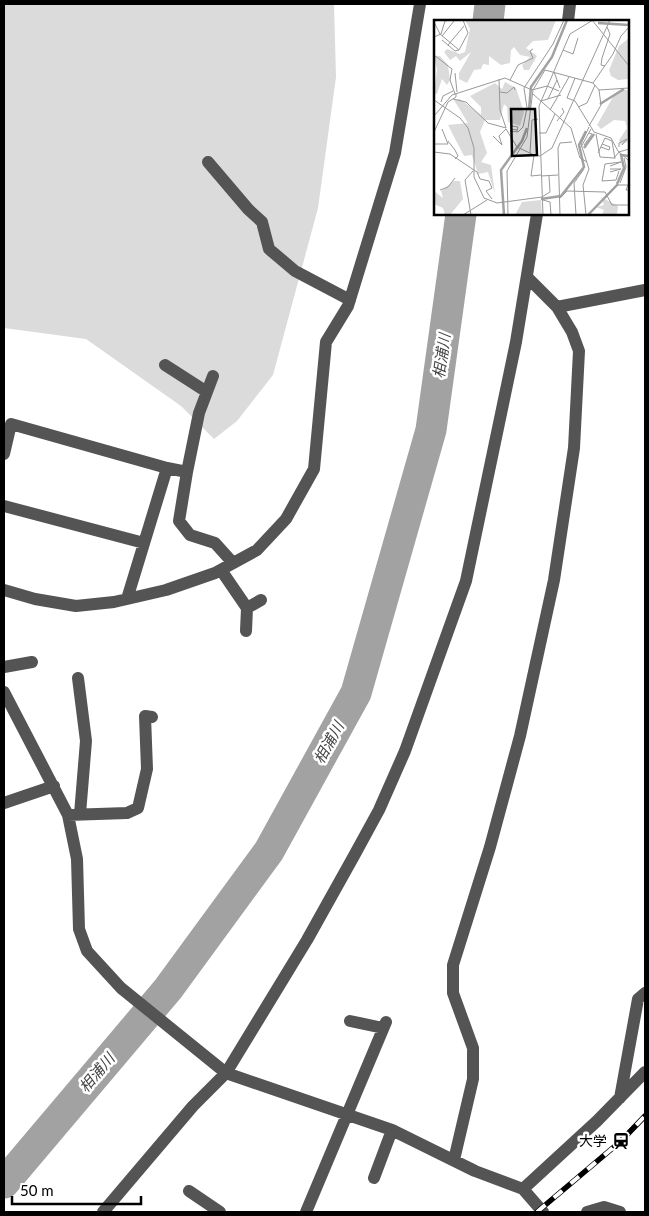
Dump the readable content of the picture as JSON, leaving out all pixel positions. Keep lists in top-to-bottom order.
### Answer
{
  "water": ["相浦川"],
  "places": {
    "station": ["大学"]
  },
  "scale_bar": "50 m"
}
